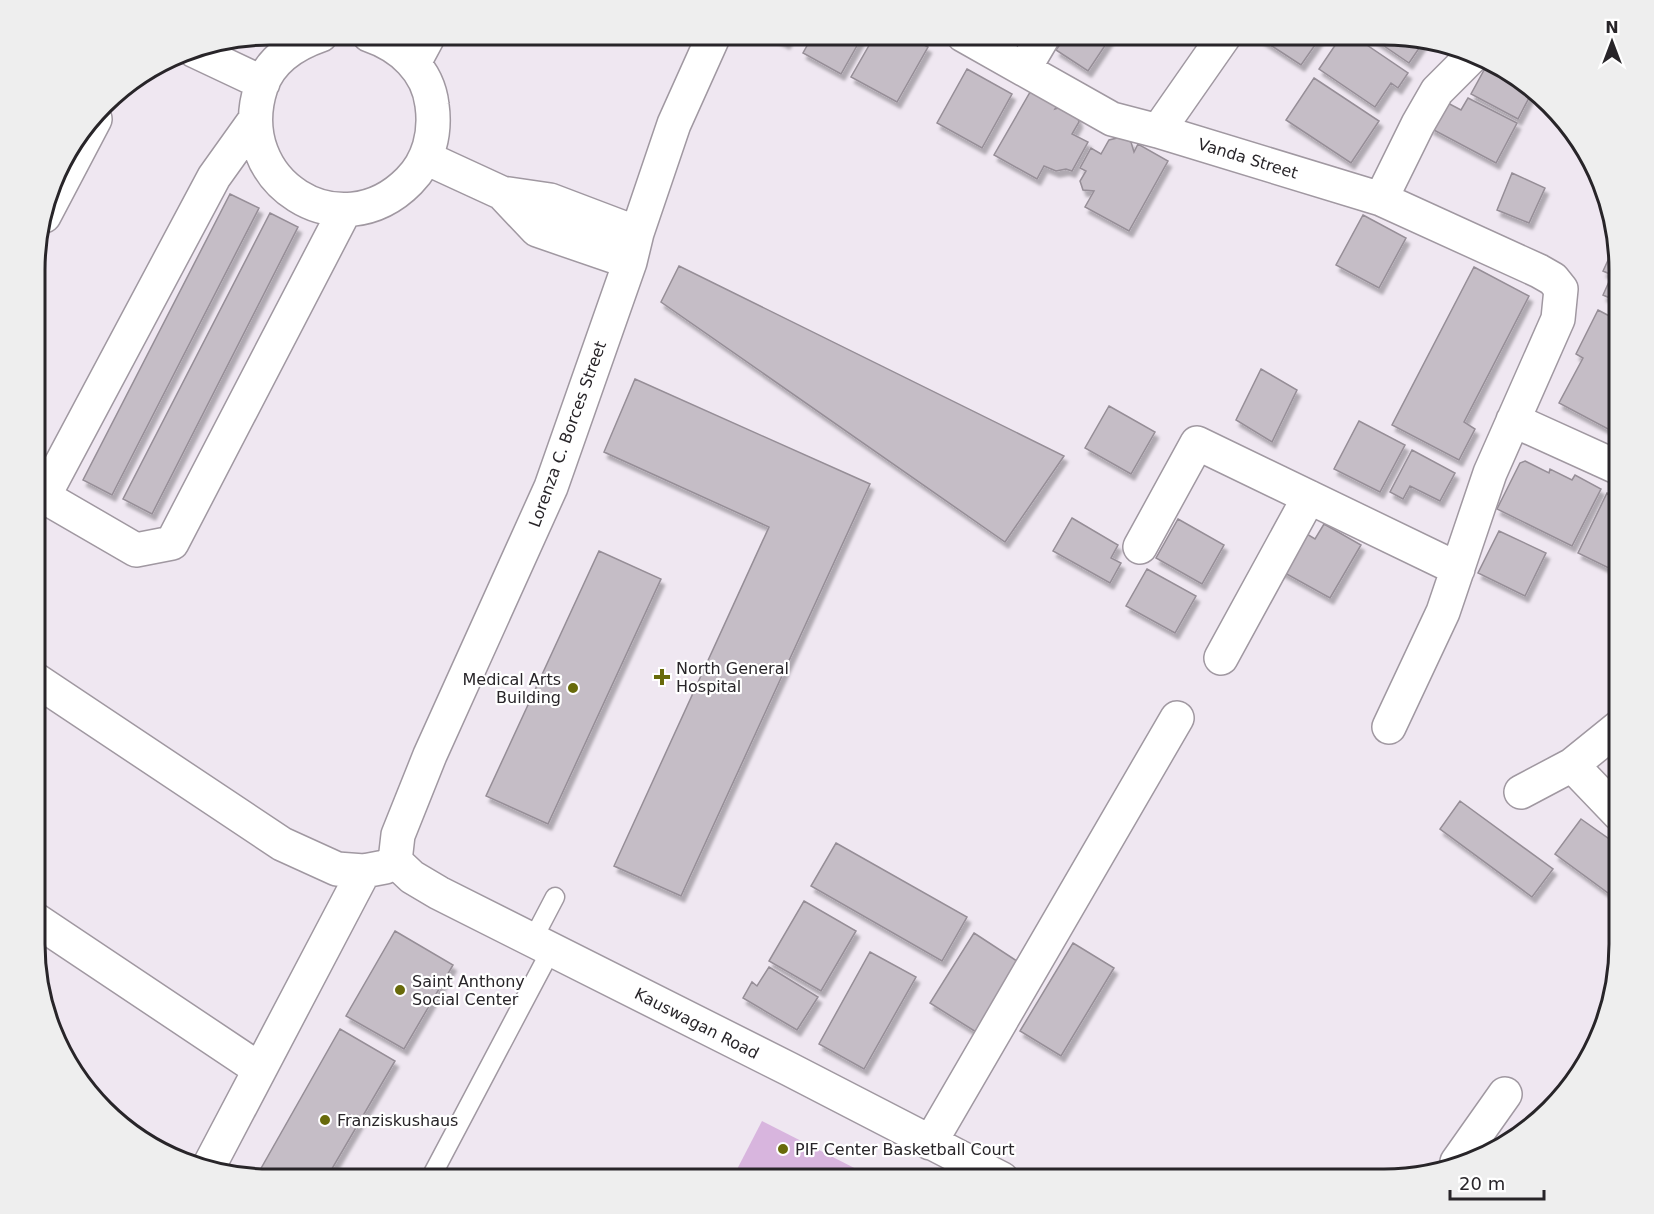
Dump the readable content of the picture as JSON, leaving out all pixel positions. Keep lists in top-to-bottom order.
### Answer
{
  "streets": {
    "street": ["Vanda Street", "Lorenza C. Borces Street", "Kauswagan Road"]
  },
  "crossings": [
    ["Lorenza C. Borces Street", "Kauswagan Road"]
  ],
  "places": {
    "health": ["North General Hospital"],
    "other": [
      "Medical Arts Building",
      "Saint Anthony Social Center",
      "Franziskushaus",
      "PIF Center Basketball Court"
    ]
  },
  "scale_bar": "20 m",
  "north": "top"
}
